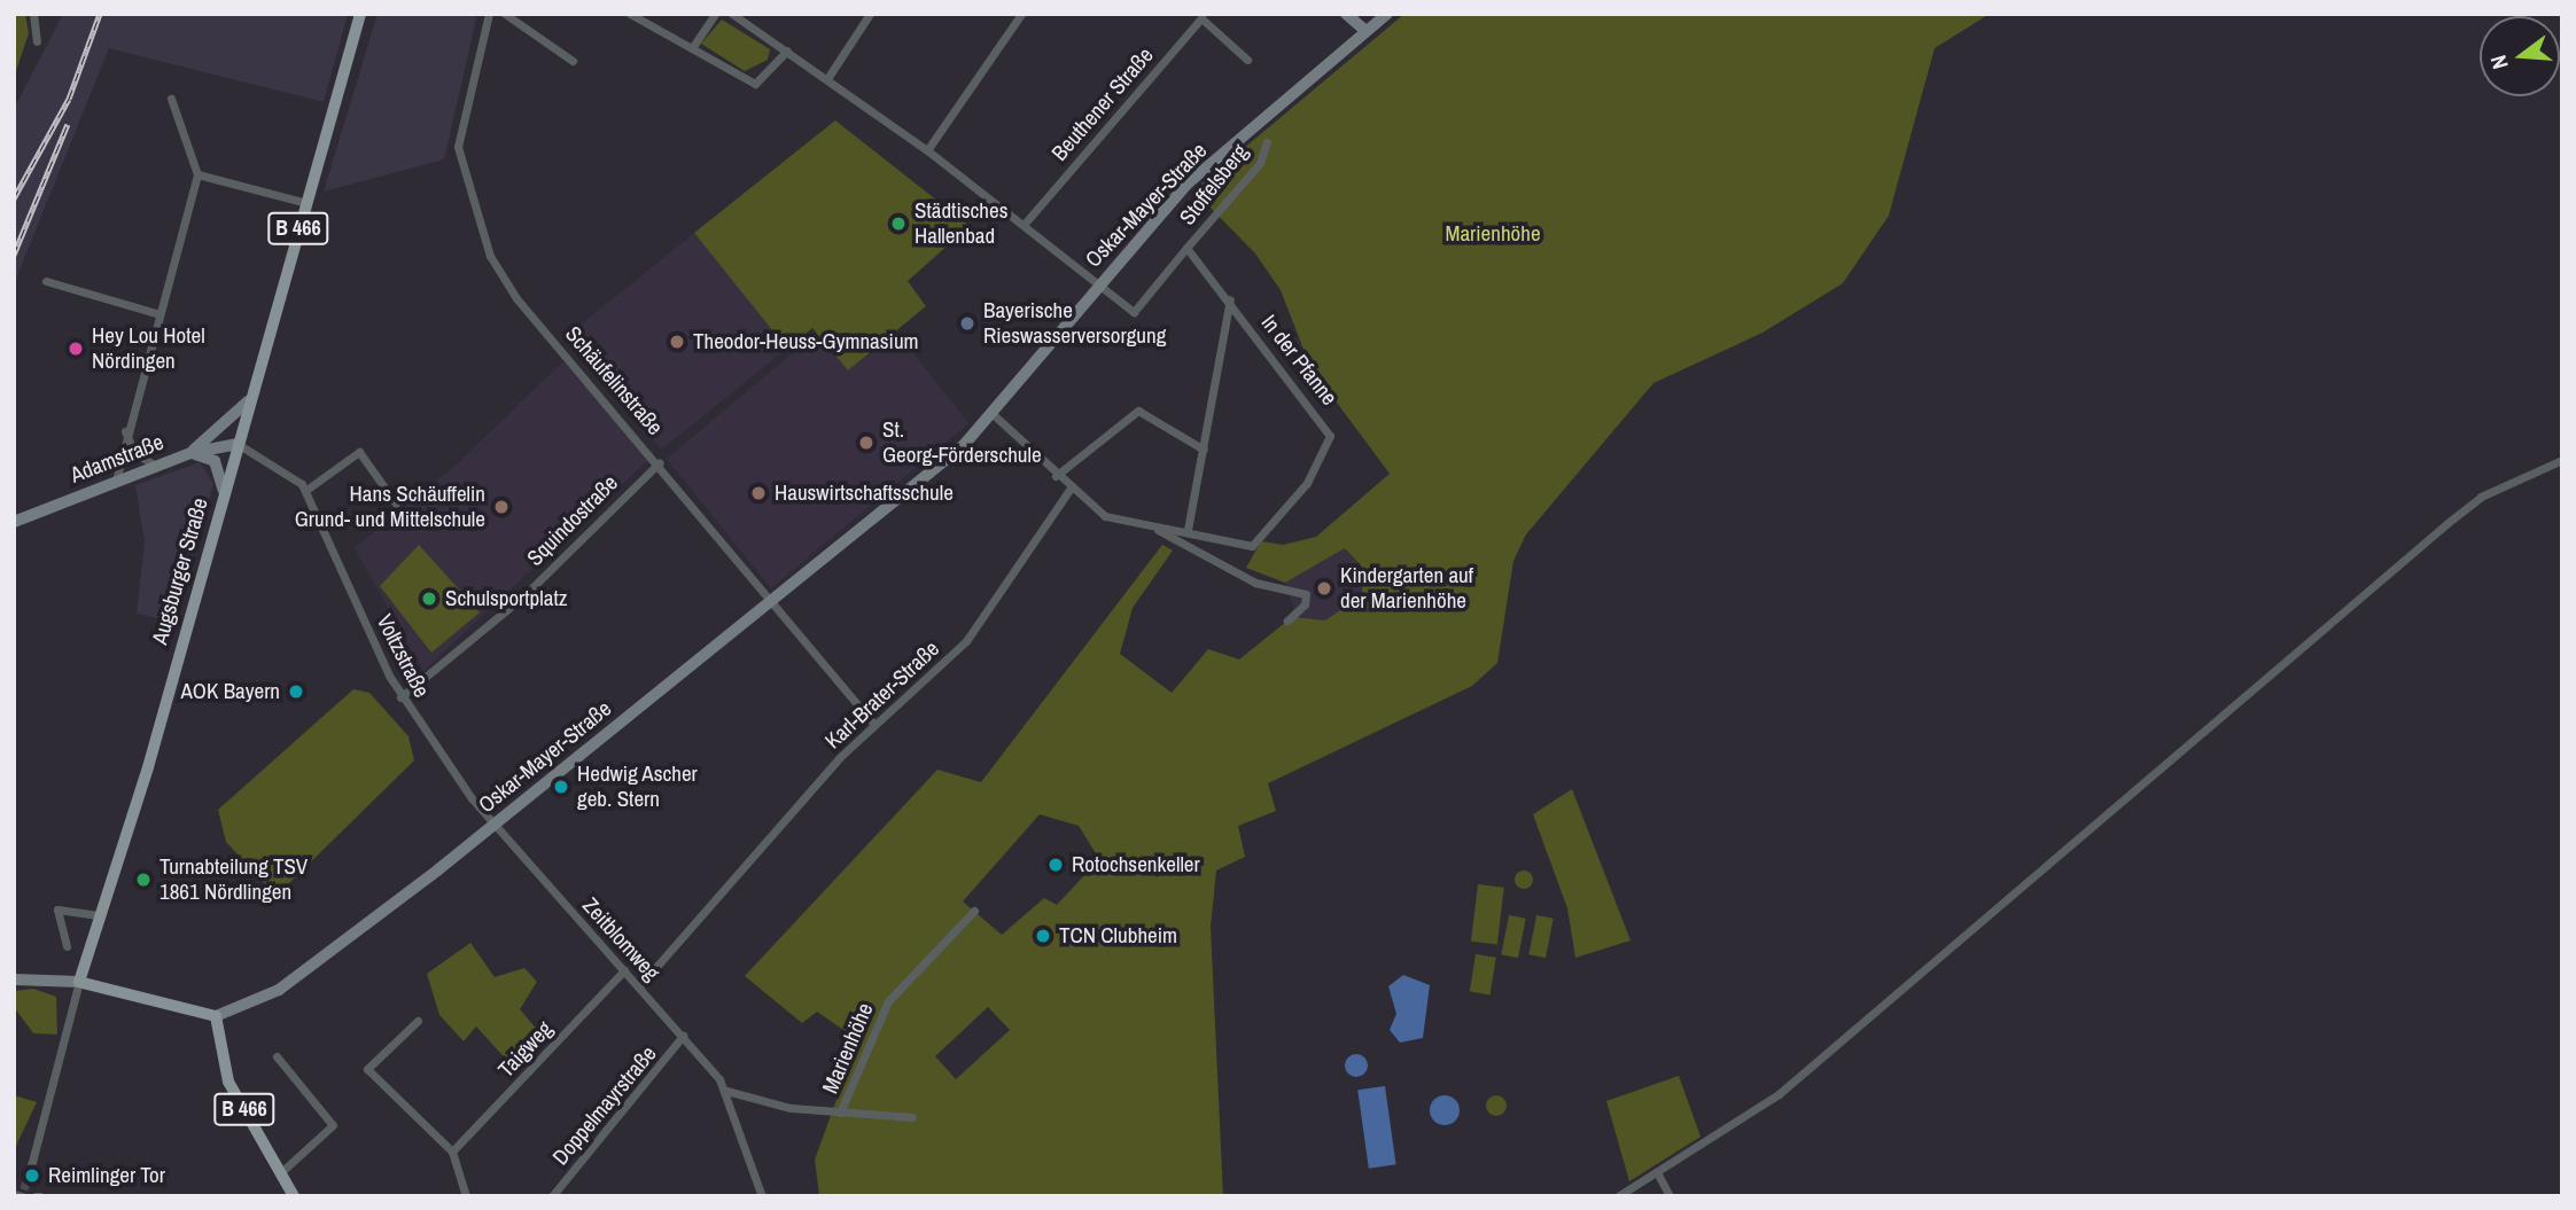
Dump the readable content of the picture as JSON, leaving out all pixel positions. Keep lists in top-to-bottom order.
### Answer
{
  "streets": {
    "main road": [
      "Oskar-Mayer-Straße",
      "B 466",
      "Adamstraße",
      "Augsburger Straße"
    ],
    "street": [
      "Beuthener Straße",
      "Stoffelsberg",
      "In der Pfanne",
      "Schäufelinstraße",
      "Squindostraße",
      "Voltzstraße",
      "Karl-Brater-Straße",
      "Zeitblomweg",
      "Marienhöhe",
      "Taigweg",
      "Doppelmayrstraße"
    ]
  },
  "crossings": [
    ["Stoffelsberg", "In der Pfanne"],
    ["Oskar-Mayer-Straße", "B 466"],
    ["Oskar-Mayer-Straße", "In der Pfanne"],
    ["Oskar-Mayer-Straße", "Schäufelinstraße"],
    ["Oskar-Mayer-Straße", "Voltzstraße"],
    ["Oskar-Mayer-Straße", "Zeitblomweg"],
    ["In der Pfanne", "Karl-Brater-Straße"],
    ["Schäufelinstraße", "Squindostraße"],
    ["Schäufelinstraße", "Karl-Brater-Straße"],
    ["Adamstraße", "Augsburger Straße"],
    ["Adamstraße", "Voltzstraße"],
    ["Squindostraße", "Voltzstraße"],
    ["Augsburger Straße", "Voltzstraße"],
    ["Voltzstraße", "Zeitblomweg"],
    ["Karl-Brater-Straße", "Zeitblomweg"],
    ["Zeitblomweg", "Taigweg"],
    ["Zeitblomweg", "Doppelmayrstraße"]
  ],
  "parks": ["Marienhöhe"],
  "places": [
    "Städtisches Hallenbad",
    "Bayerische Rieswasserversorgung",
    "Theodor-Heuss-Gymnasium",
    "Hey Lou Hotel Nördingen",
    "St. Georg-Förderschule",
    "Hauswirtschaftsschule",
    "Hans Schäuffelin Grund- und Mittelschule",
    "Kindergarten auf der Marienhöhe",
    "Schulsportplatz",
    "AOK Bayern",
    "Hedwig Ascher geb. Stern",
    "Rotochsenkeller",
    "Turnabteilung TSV 1861 Nördlingen",
    "TCN Clubheim",
    "Reimlinger Tor"
  ],
  "north": "left"
}
